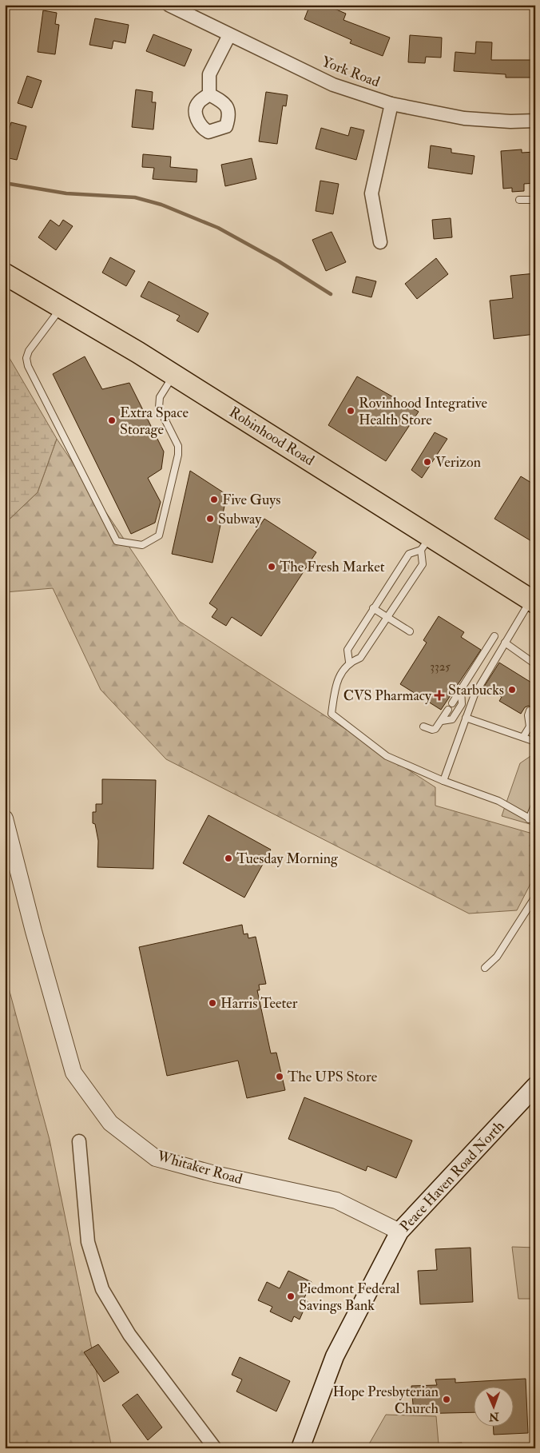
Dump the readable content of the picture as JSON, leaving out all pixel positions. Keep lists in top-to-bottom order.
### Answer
{
  "streets": {
    "main road": ["Robinhood Road", "Peace Haven Road North"],
    "street": ["York Road", "Whitaker Road"]
  },
  "crossings": [
    ["Whitaker Road", "Peace Haven Road North"]
  ],
  "places": {
    "other": [
      "Rovinhood Integrative Health Store",
      "Extra Space Storage",
      "Verizon",
      "Five Guys",
      "Subway",
      "The Fresh Market",
      "Starbucks",
      "Tuesday Morning",
      "Harris Teeter",
      "The UPS Store",
      "Piedmont Federal Savings Bank",
      "Hope Presbyterian Church"
    ],
    "health": ["CVS Pharmacy"]
  },
  "house_numbers": ["3325"],
  "north": "bottom"
}
